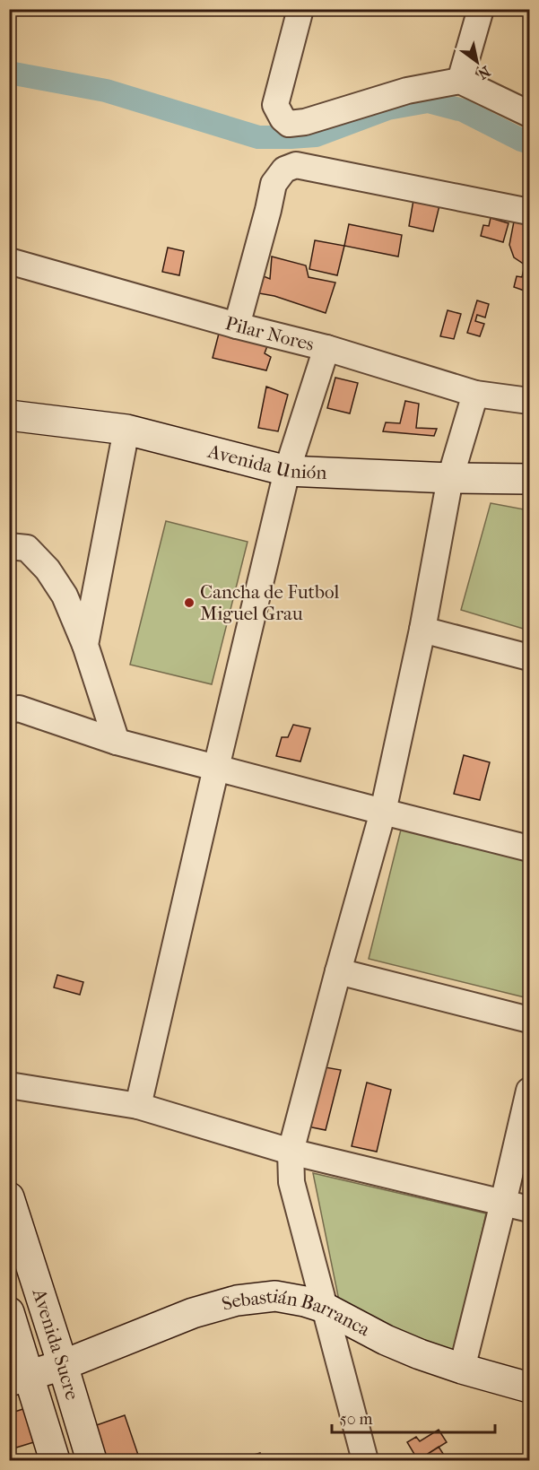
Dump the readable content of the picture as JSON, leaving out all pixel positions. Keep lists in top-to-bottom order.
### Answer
{
  "streets": {
    "street": [
      "Pilar Nores",
      "Avenida Unión",
      "Sebastián Barranca",
      "Avenida Sucre"
    ]
  },
  "crossings": [
    ["Sebastián Barranca", "Avenida Sucre"]
  ],
  "places": ["Cancha de Futbol Miguel Grau"],
  "scale_bar": "50 m",
  "north": "bottom right"
}
